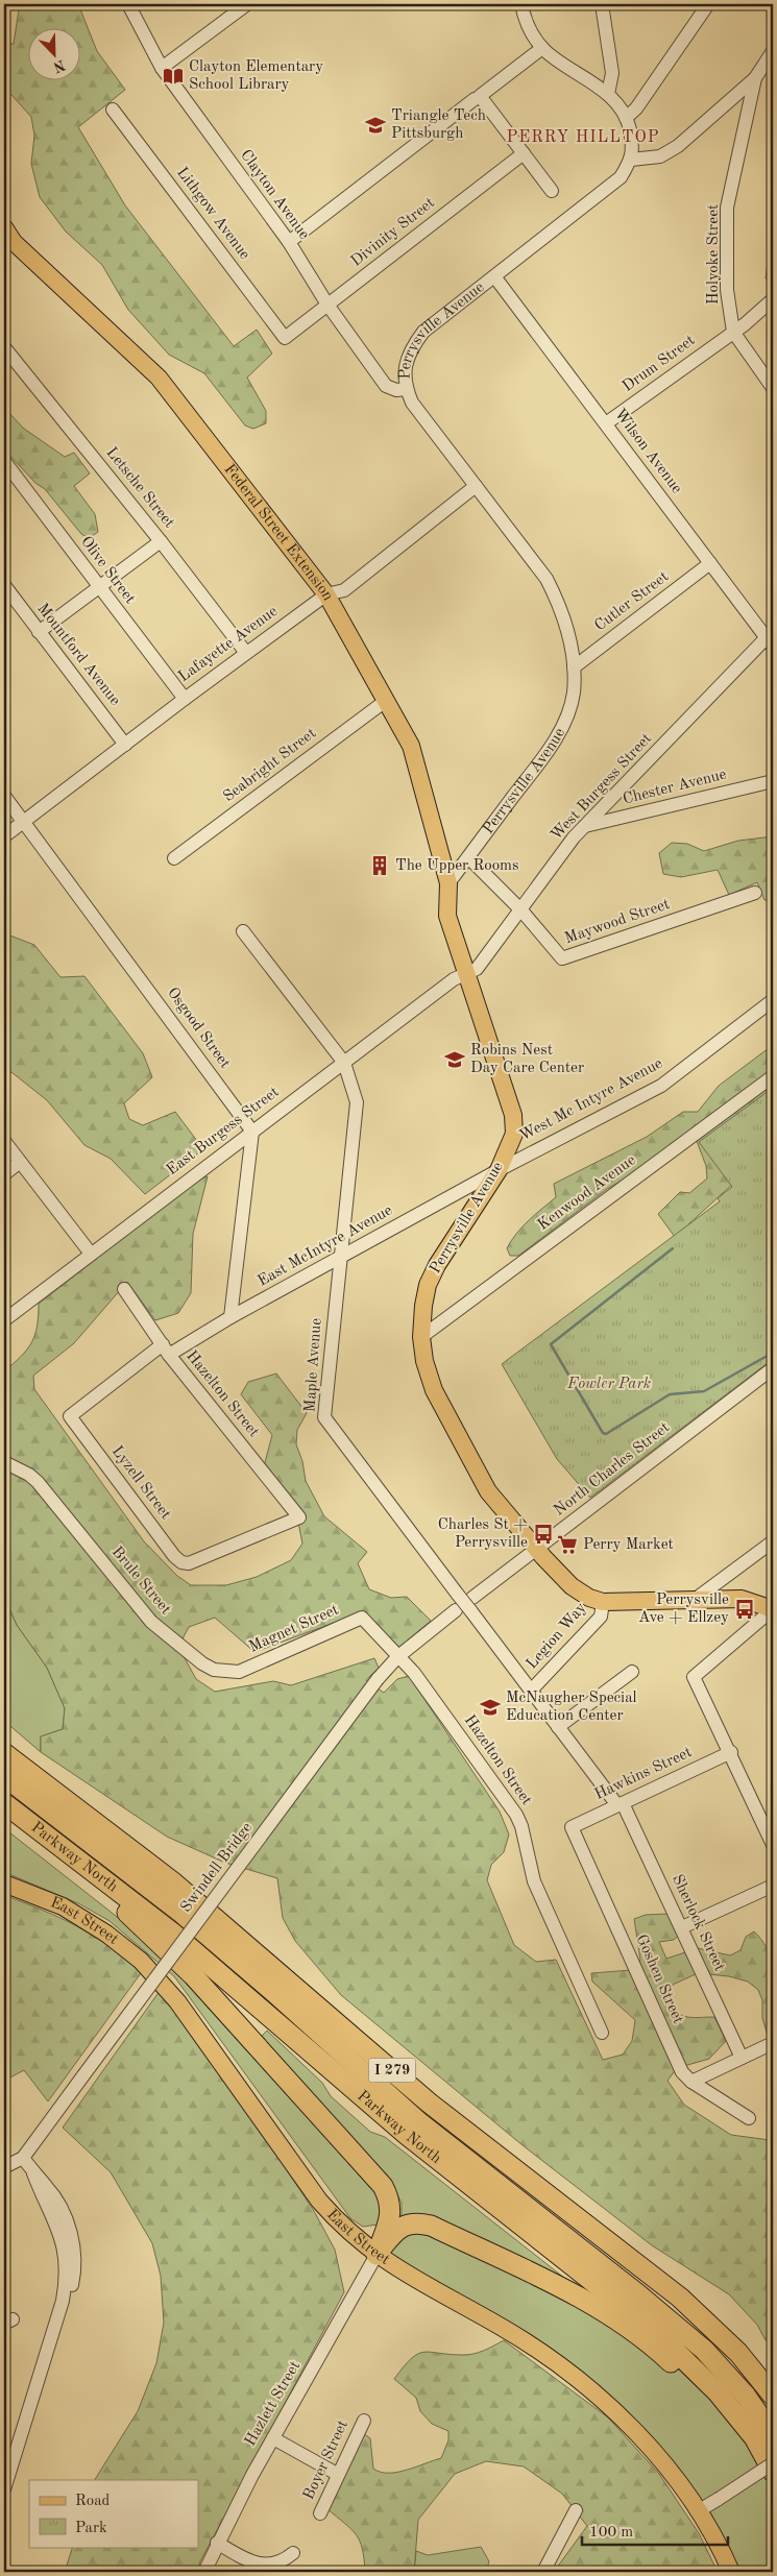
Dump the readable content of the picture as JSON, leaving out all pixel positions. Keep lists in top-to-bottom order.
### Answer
{
  "streets": {
    "highway": ["Parkway North", "I 279"],
    "main road": ["Perrysville Avenue", "Federal Street Extension", "East Street"],
    "street": [
      "Clayton Avenue",
      "Lithgow Avenue",
      "Divinity Street",
      "Holyoke Street",
      "Drum Street",
      "Wilson Avenue",
      "Letsche Street",
      "Olive Street",
      "Cutler Street",
      "Lafayette Avenue",
      "Mountford Avenue",
      "Seabright Street",
      "West Burgess Street",
      "Chester Avenue",
      "Maywood Street",
      "Osgood Street",
      "West Mc Intyre Avenue",
      "East Burgess Street",
      "Kenwood Avenue",
      "East McIntyre Avenue",
      "Maple Avenue",
      "Hazelton Street",
      "North Charles Street",
      "Lyzell Street",
      "Brule Street",
      "Magnet Street",
      "Legion Way",
      "Hawkins Street",
      "Swindell Bridge",
      "Sherlock Street",
      "Goshen Street",
      "Hazlett Street",
      "Boyer Street"
    ]
  },
  "crossings": [
    ["Clayton Avenue", "Divinity Street"],
    ["Clayton Avenue", "Perrysville Avenue"],
    ["Lithgow Avenue", "Divinity Street"],
    ["Holyoke Street", "Drum Street"],
    ["Perrysville Avenue", "Wilson Avenue"],
    ["Perrysville Avenue", "Federal Street Extension"],
    ["Perrysville Avenue", "Cutler Street"],
    ["Perrysville Avenue", "Lafayette Avenue"],
    ["Perrysville Avenue", "West Burgess Street"],
    ["Perrysville Avenue", "Maywood Street"],
    ["Perrysville Avenue", "West Mc Intyre Avenue"],
    ["Perrysville Avenue", "East Burgess Street"],
    ["Perrysville Avenue", "Kenwood Avenue"],
    ["Perrysville Avenue", "East McIntyre Avenue"],
    ["Perrysville Avenue", "North Charles Street"],
    ["Perrysville Avenue", "Legion Way"],
    ["Drum Street", "Wilson Avenue"],
    ["Wilson Avenue", "Cutler Street"],
    ["Wilson Avenue", "West Burgess Street"],
    ["Letsche Street", "Lafayette Avenue"],
    ["Federal Street Extension", "Lafayette Avenue"],
    ["Federal Street Extension", "Seabright Street"],
    ["Olive Street", "Lafayette Avenue"],
    ["Lafayette Avenue", "Mountford Avenue"],
    ["Lafayette Avenue", "Osgood Street"],
    ["West Burgess Street", "Chester Avenue"],
    ["West Burgess Street", "Maywood Street"],
    ["West Burgess Street", "East Burgess Street"],
    ["Osgood Street", "East Burgess Street"],
    ["West Mc Intyre Avenue", "East McIntyre Avenue"],
    ["East Burgess Street", "Maple Avenue"],
    ["East McIntyre Avenue", "Maple Avenue"],
    ["East McIntyre Avenue", "Hazelton Street"],
    ["East McIntyre Avenue", "Lyzell Street"],
    ["Maple Avenue", "North Charles Street"],
    ["Maple Avenue", "Legion Way"],
    ["Maple Avenue", "Hawkins Street"],
    ["Maple Avenue", "Sherlock Street"],
    ["Hazelton Street", "Lyzell Street"],
    ["Hazelton Street", "Magnet Street"],
    ["Hazelton Street", "Swindell Bridge"],
    ["Brule Street", "Magnet Street"],
    ["Hawkins Street", "Sherlock Street"],
    ["Hawkins Street", "Goshen Street"],
    ["East Street", "Hazlett Street"]
  ],
  "districts": ["PERRY HILLTOP"],
  "parks": ["Fowler Park"],
  "places": {
    "library": ["Clayton Elementary School Library"],
    "school or university": ["Triangle Tech Pittsburgh", "Robins Nest Day Care Center", "McNaugher Special Education Center"],
    "building": ["The Upper Rooms"],
    "bus stop": ["Charles St + Perrysville", "Perrysville Ave + Ellzey"],
    "supermarket": ["Perry Market"]
  },
  "legend": ["Road", "Park"],
  "scale_bar": "100 m",
  "north": "bottom right"
}
